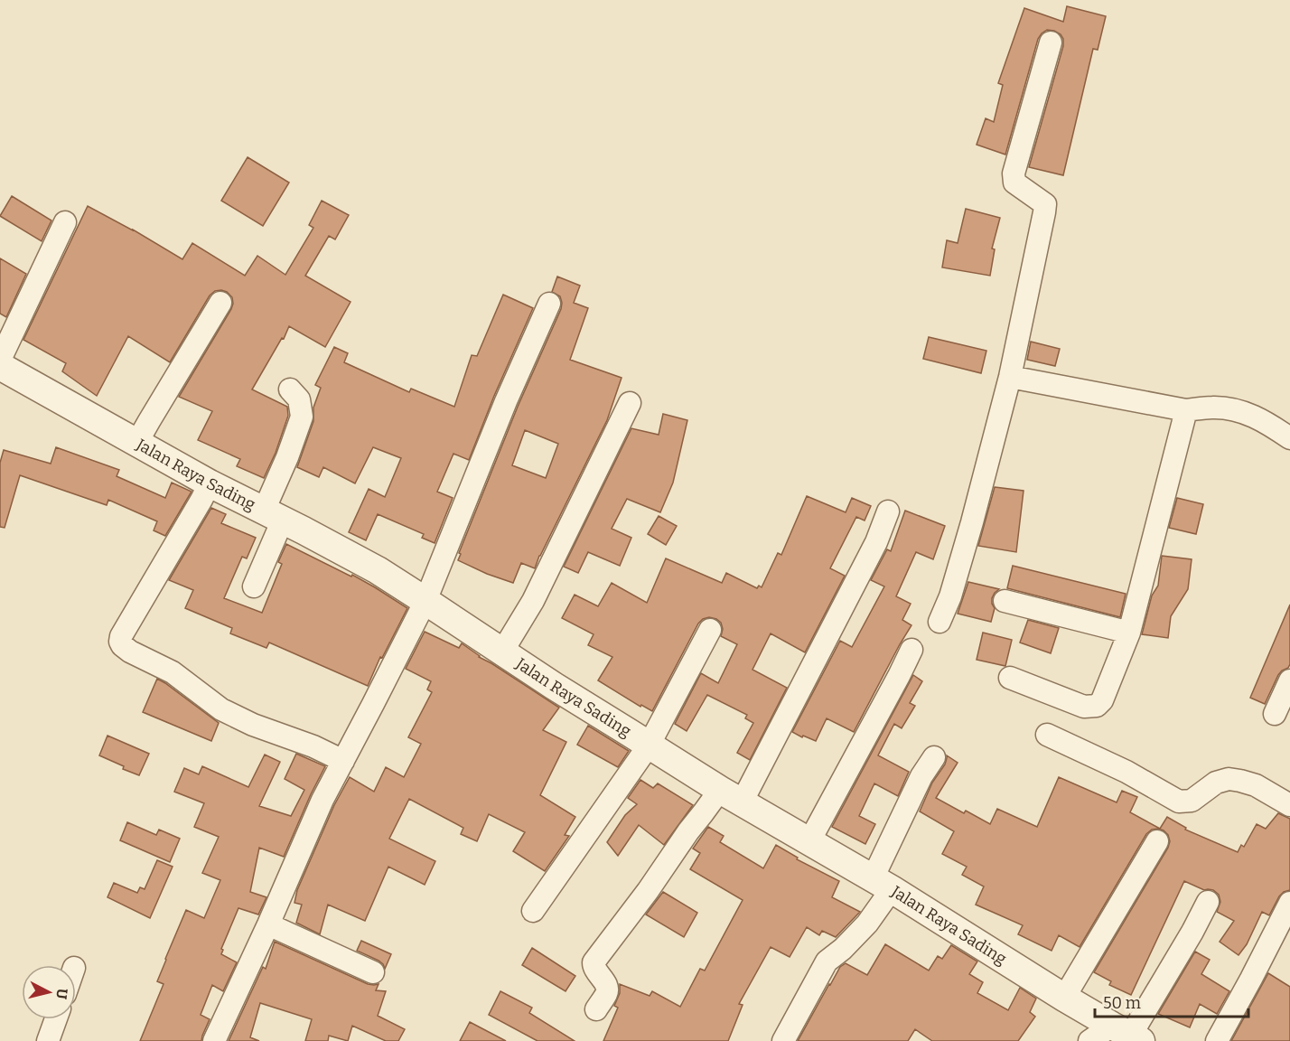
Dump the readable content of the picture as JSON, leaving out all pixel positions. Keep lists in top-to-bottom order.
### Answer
{
  "streets": {
    "street": ["Jalan Raya Sading"]
  },
  "scale_bar": "50 m",
  "north": "right"
}
